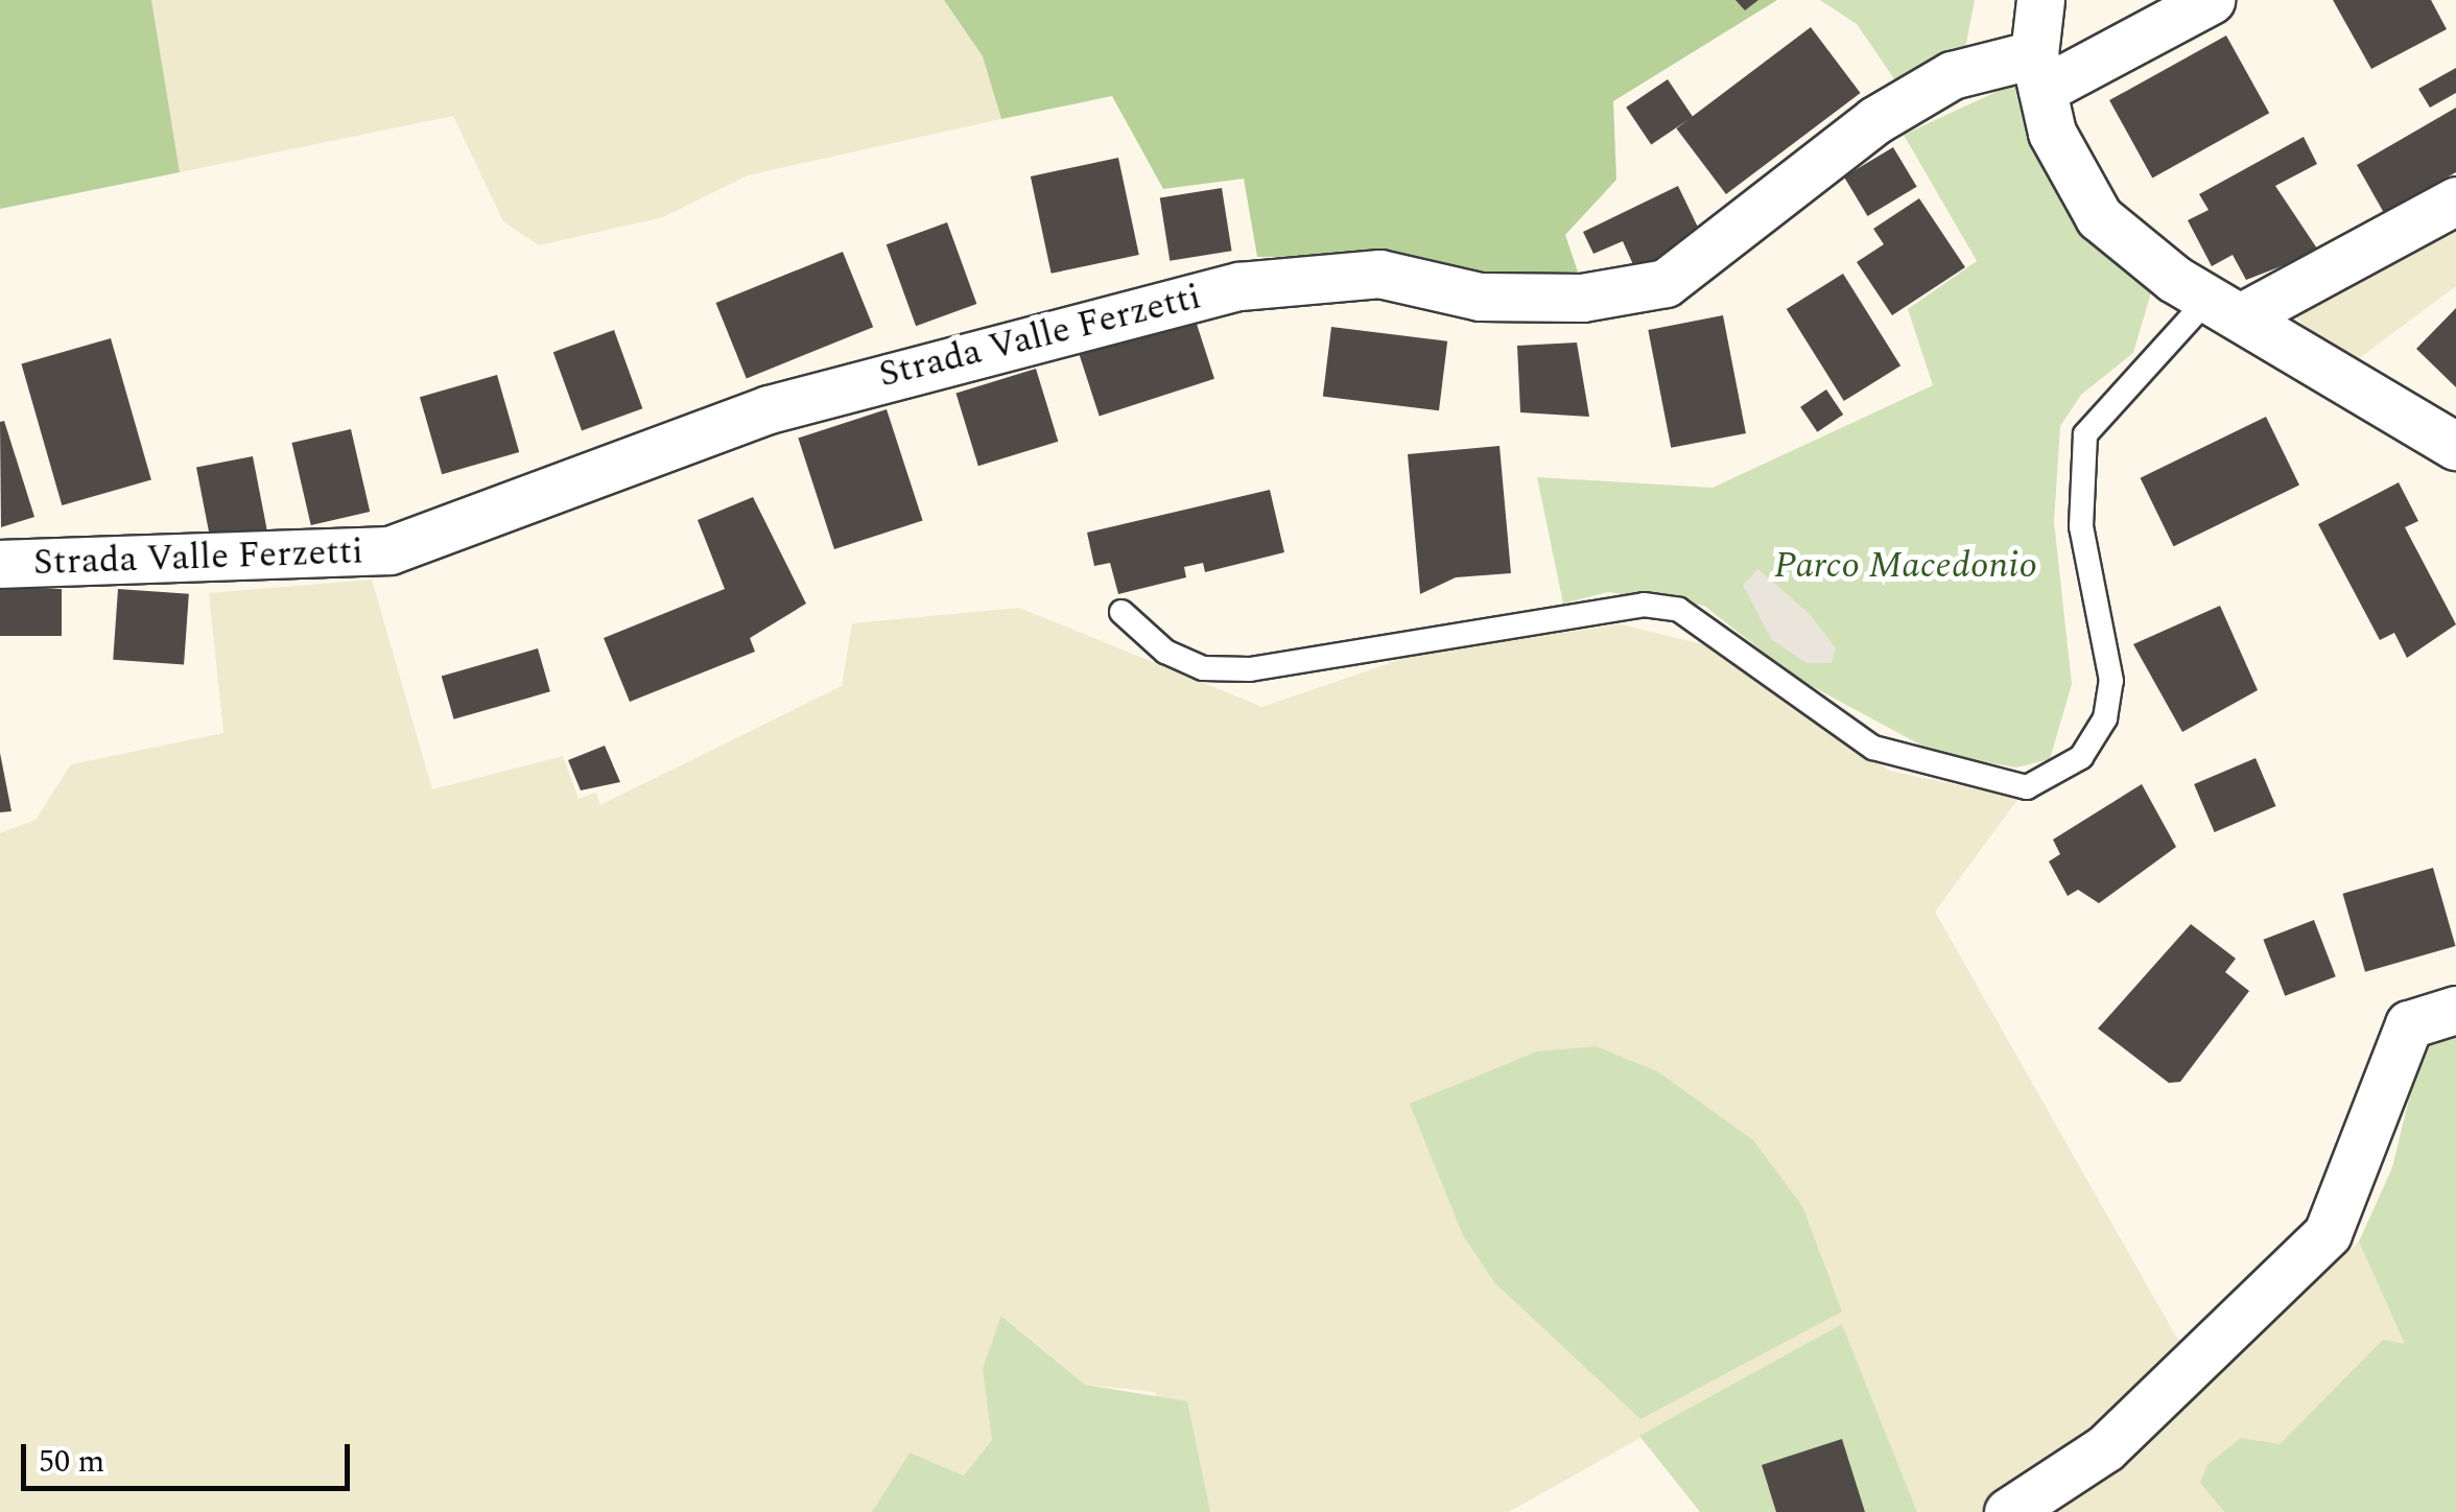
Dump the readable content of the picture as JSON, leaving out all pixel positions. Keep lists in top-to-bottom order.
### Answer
{
  "streets": {
    "street": ["Strada Valle Ferzetti"]
  },
  "parks": ["Parco Macedonio"],
  "scale_bar": "50 m"
}
